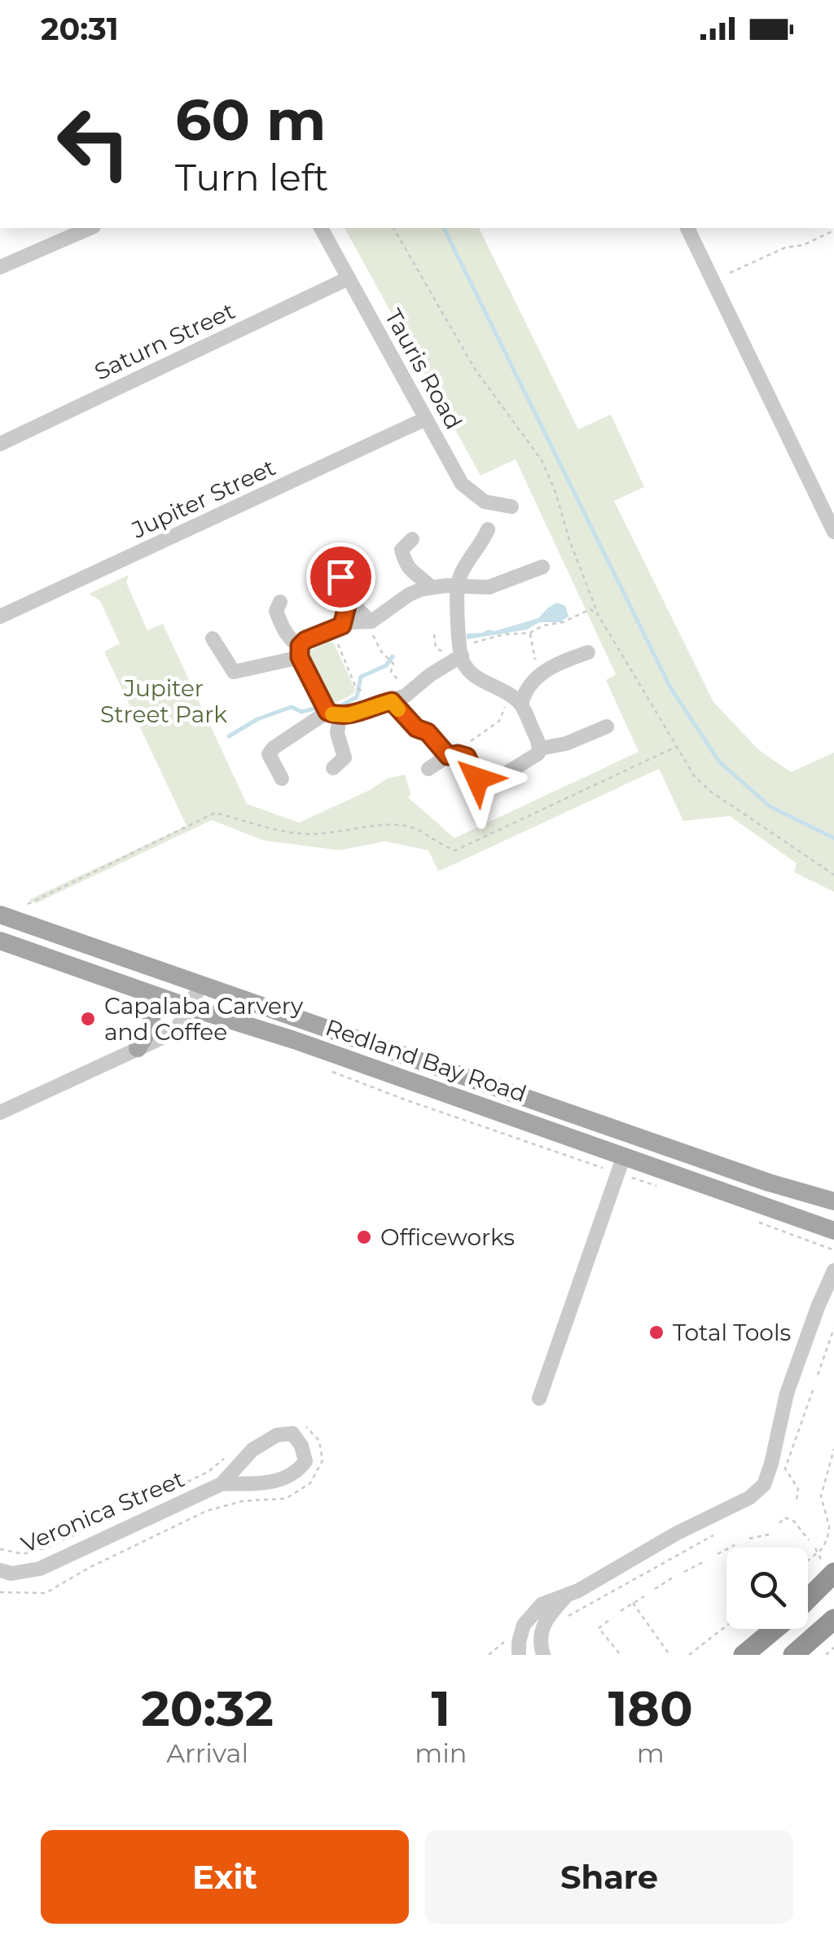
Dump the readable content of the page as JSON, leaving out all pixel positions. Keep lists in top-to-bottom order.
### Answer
{
  "streets": {
    "main road": ["Redland Bay Road"],
    "street": [
      "Saturn Street",
      "Tauris Road",
      "Jupiter Street",
      "Veronica Street"
    ]
  },
  "crossings": [
    ["Saturn Street", "Tauris Road"],
    ["Tauris Road", "Jupiter Street"]
  ],
  "parks": ["Jupiter Street Park"],
  "places": ["Capalaba Carvery and Coffee", "Officeworks", "Total Tools"],
  "page": {
    "status": "20:31",
    "turn": ["60 m", "Turn left"],
    "eta": [
      "20:32",
      "Arrival",
      "1",
      "min",
      "180",
      "m"
    ],
    "buttons": ["Exit", "Share"]
  }
}
